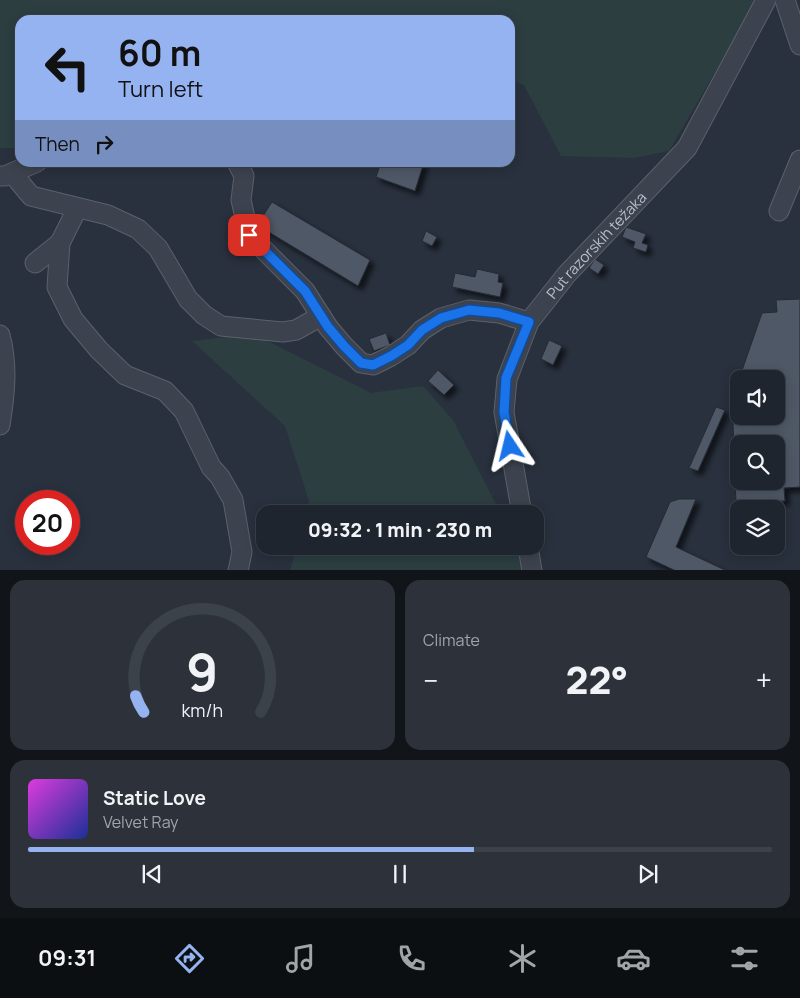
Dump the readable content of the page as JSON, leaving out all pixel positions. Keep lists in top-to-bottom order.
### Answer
{
  "streets": {
    "lane": ["Put razorskih težaka"]
  },
  "page": {
    "turn": ["60 m", "Turn left"],
    "then": "Then",
    "limit": "20",
    "trip": "09:32 · 1 min · 230 m",
    "tile": "Climate",
    "heat": ["−", "22°", "+"],
    "song": ["Static Love", "Velvet Ray"],
    "tabs": "09:31",
    "gauge": ["9", "km/h"]
  }
}
